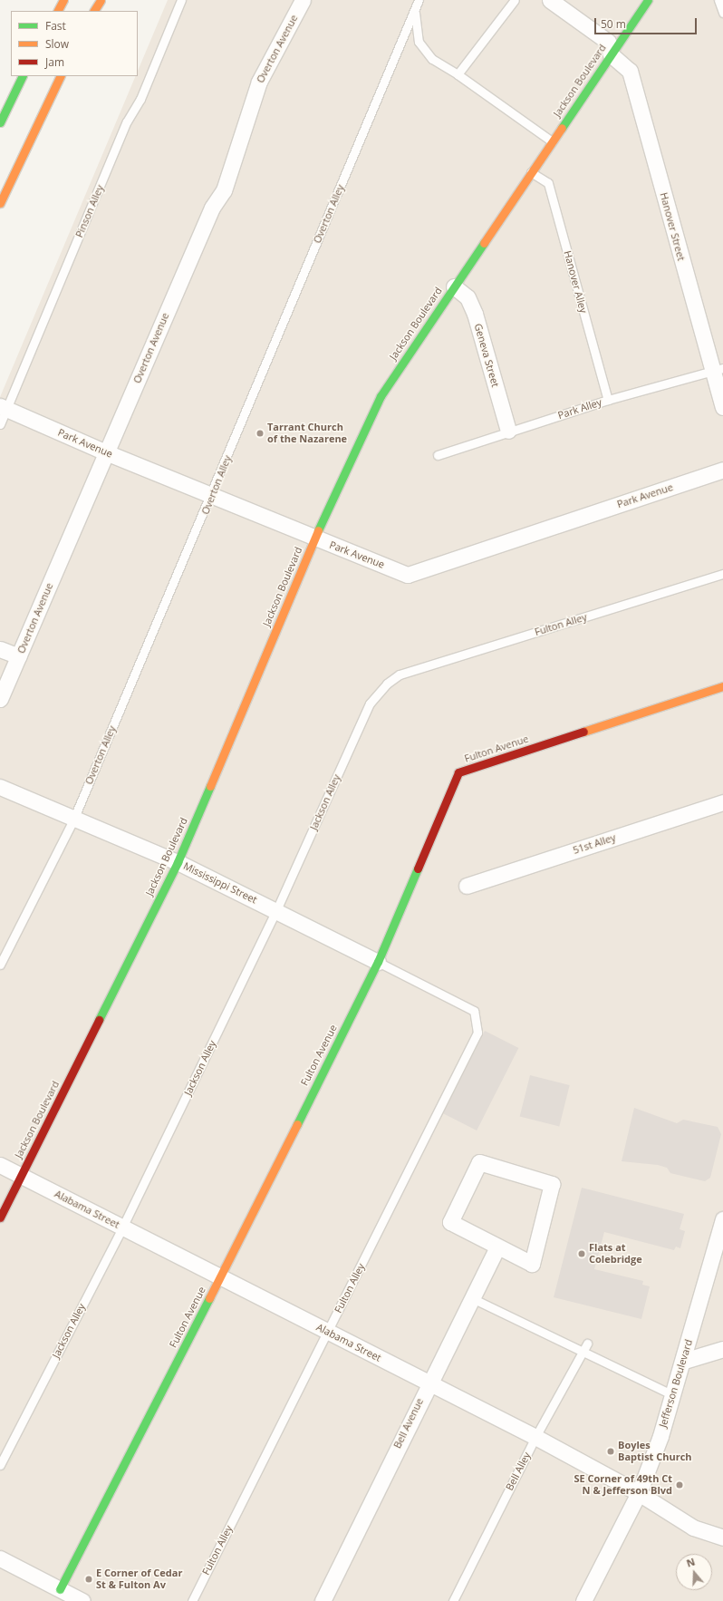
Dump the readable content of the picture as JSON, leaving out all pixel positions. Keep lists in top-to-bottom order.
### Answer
{
  "streets": {
    "street": [
      "Overton Avenue",
      "Jackson Boulevard",
      "Hanover Street",
      "Geneva Street",
      "Park Avenue",
      "Fulton Avenue",
      "51st Alley",
      "Mississippi Street",
      "Alabama Street",
      "Jefferson Boulevard",
      "Bell Avenue"
    ],
    "lane": [
      "Pinson Alley",
      "Overton Alley",
      "Hanover Alley",
      "Park Alley",
      "Fulton Alley",
      "Jackson Alley",
      "Bell Alley"
    ]
  },
  "crossings": [
    ["Overton Avenue", "Park Avenue"],
    ["Jackson Boulevard", "Hanover Street"],
    ["Jackson Boulevard", "Hanover Alley"],
    ["Jackson Boulevard", "Geneva Street"],
    ["Jackson Boulevard", "Park Avenue"],
    ["Jackson Boulevard", "Mississippi Street"],
    ["Jackson Boulevard", "Alabama Street"],
    ["Pinson Alley", "Park Avenue"],
    ["Overton Alley", "Park Avenue"],
    ["Overton Alley", "Mississippi Street"],
    ["Hanover Street", "Park Alley"],
    ["Hanover Alley", "Park Alley"],
    ["Geneva Street", "Park Alley"],
    ["Fulton Alley", "Fulton Avenue"],
    ["Fulton Alley", "Jackson Alley"],
    ["Fulton Alley", "Mississippi Street"],
    ["Fulton Alley", "Alabama Street"],
    ["Fulton Avenue", "Mississippi Street"],
    ["Fulton Avenue", "Alabama Street"],
    ["Jackson Alley", "Mississippi Street"],
    ["Jackson Alley", "Alabama Street"],
    ["Alabama Street", "Jefferson Boulevard"],
    ["Alabama Street", "Bell Avenue"],
    ["Alabama Street", "Bell Alley"]
  ],
  "places": [
    "Tarrant Church of the Nazarene",
    "Flats at Colebridge",
    "Boyles Baptist Church",
    "SE Corner of 49th Ct N & Jefferson Blvd",
    "E Corner of Cedar St & Fulton Av"
  ],
  "legend": ["Fast", "Slow", "Jam"],
  "scale_bar": "50 m",
  "north": "top"
}
